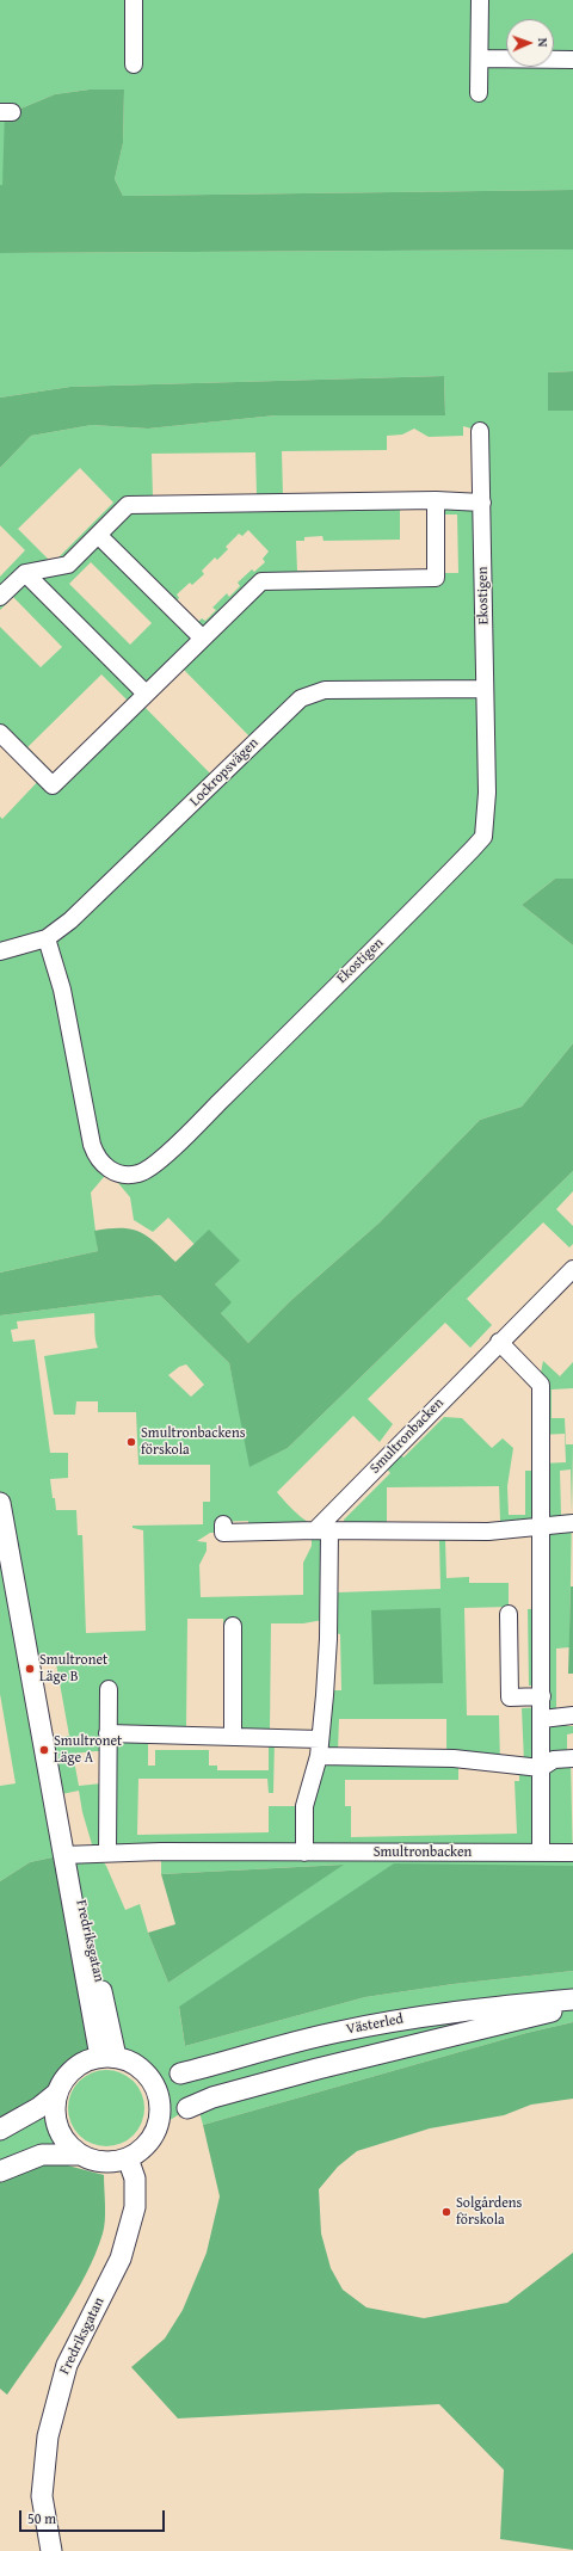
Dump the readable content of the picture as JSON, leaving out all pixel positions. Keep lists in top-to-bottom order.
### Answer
{
  "streets": {
    "street": [
      "Ekostigen",
      "Lockropsvägen",
      "Smultronbacken",
      "Fredriksgatan",
      "Västerled"
    ]
  },
  "crossings": [
    ["Ekostigen", "Lockropsvägen"],
    ["Smultronbacken", "Fredriksgatan"],
    ["Fredriksgatan", "Västerled"]
  ],
  "places": [
    "Smultronbackens förskola",
    "Smultronet Läge B",
    "Smultronet Läge A",
    "Solgårdens förskola"
  ],
  "scale_bar": "50 m",
  "north": "right"
}
